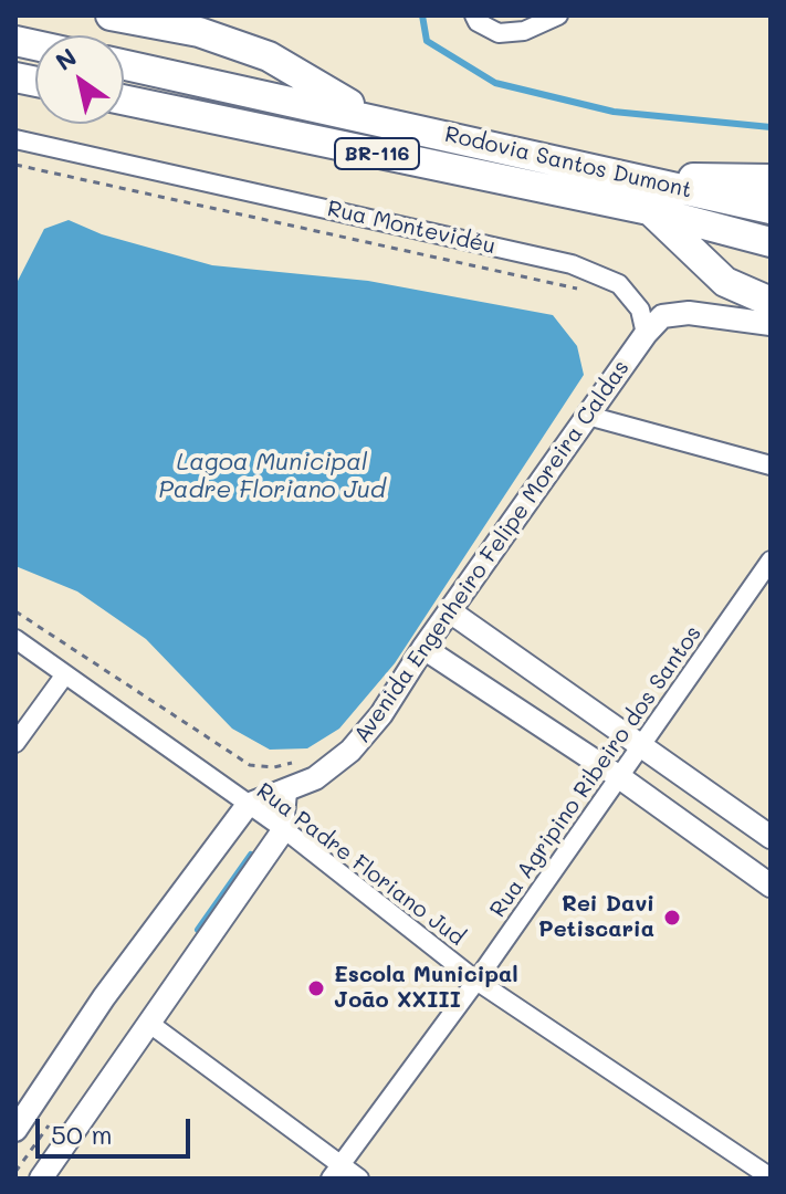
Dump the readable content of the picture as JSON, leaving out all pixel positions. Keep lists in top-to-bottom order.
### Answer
{
  "streets": {
    "highway": ["BR-116", "Rodovia Santos Dumont"],
    "street": [
      "Rua Montevidéu",
      "Avenida Engenheiro Felipe Moreira Caldas",
      "Rua Agripino Ribeiro dos Santos",
      "Rua Padre Floriano Jud"
    ]
  },
  "crossings": [
    ["Rua Montevidéu", "Avenida Engenheiro Felipe Moreira Caldas"],
    ["Avenida Engenheiro Felipe Moreira Caldas", "Rua Padre Floriano Jud"],
    ["Rua Agripino Ribeiro dos Santos", "Rua Padre Floriano Jud"]
  ],
  "water": ["Lagoa Municipal Padre Floriano Jud"],
  "places": ["Rei Davi Petiscaria", "Escola Municipal João XXIII"],
  "scale_bar": "50 m",
  "north": "top left"
}
